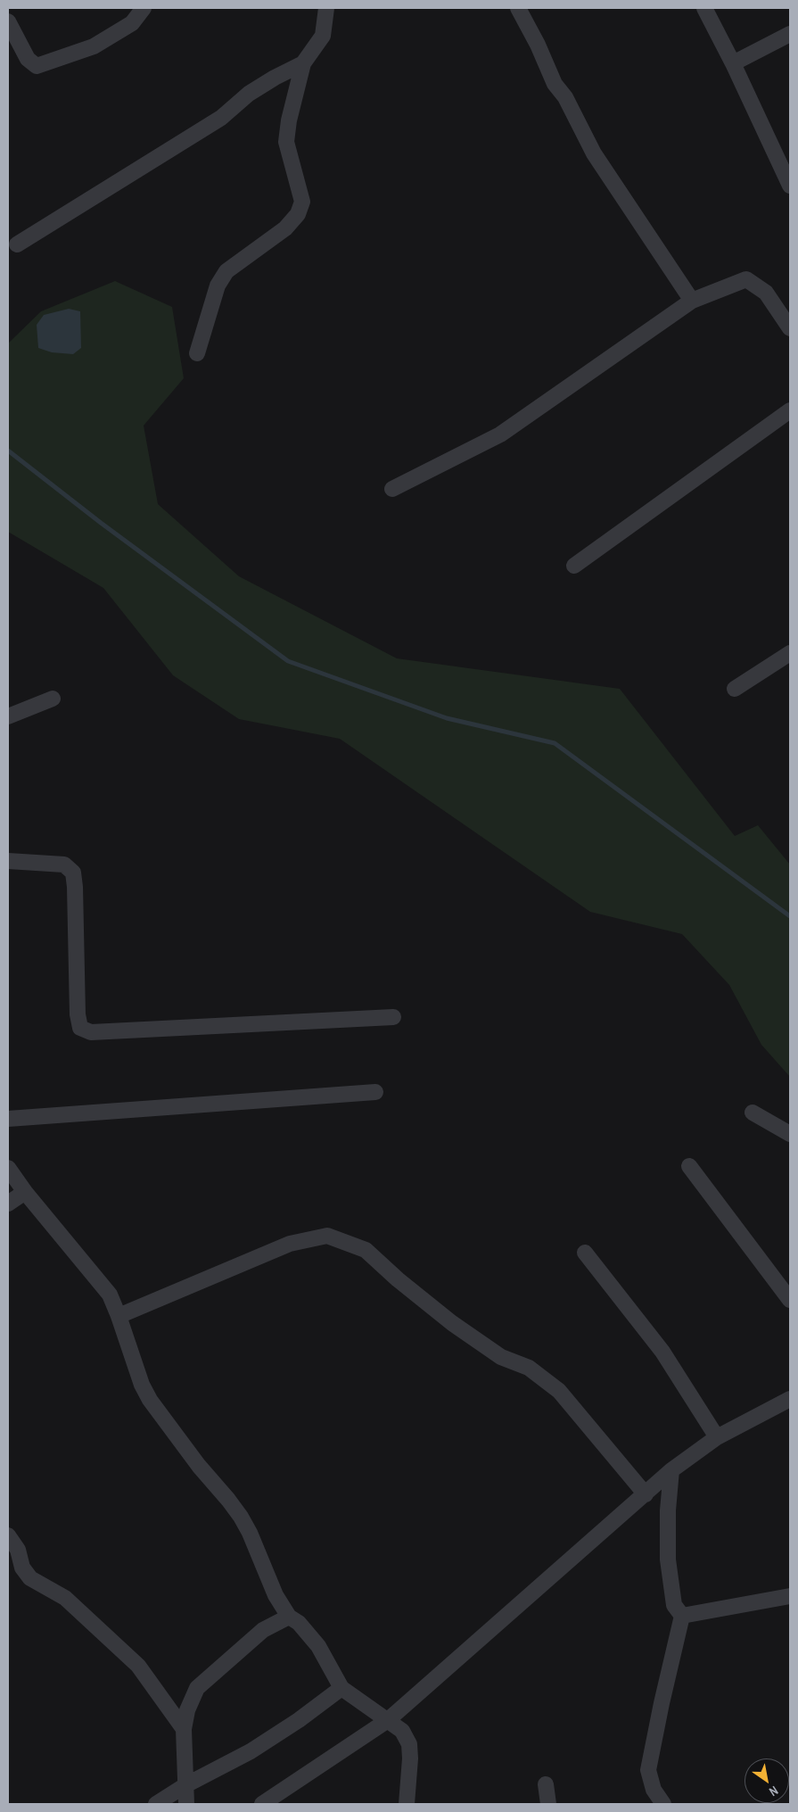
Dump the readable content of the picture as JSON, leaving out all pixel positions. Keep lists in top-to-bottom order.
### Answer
{
  "north": "bottom right"
}
